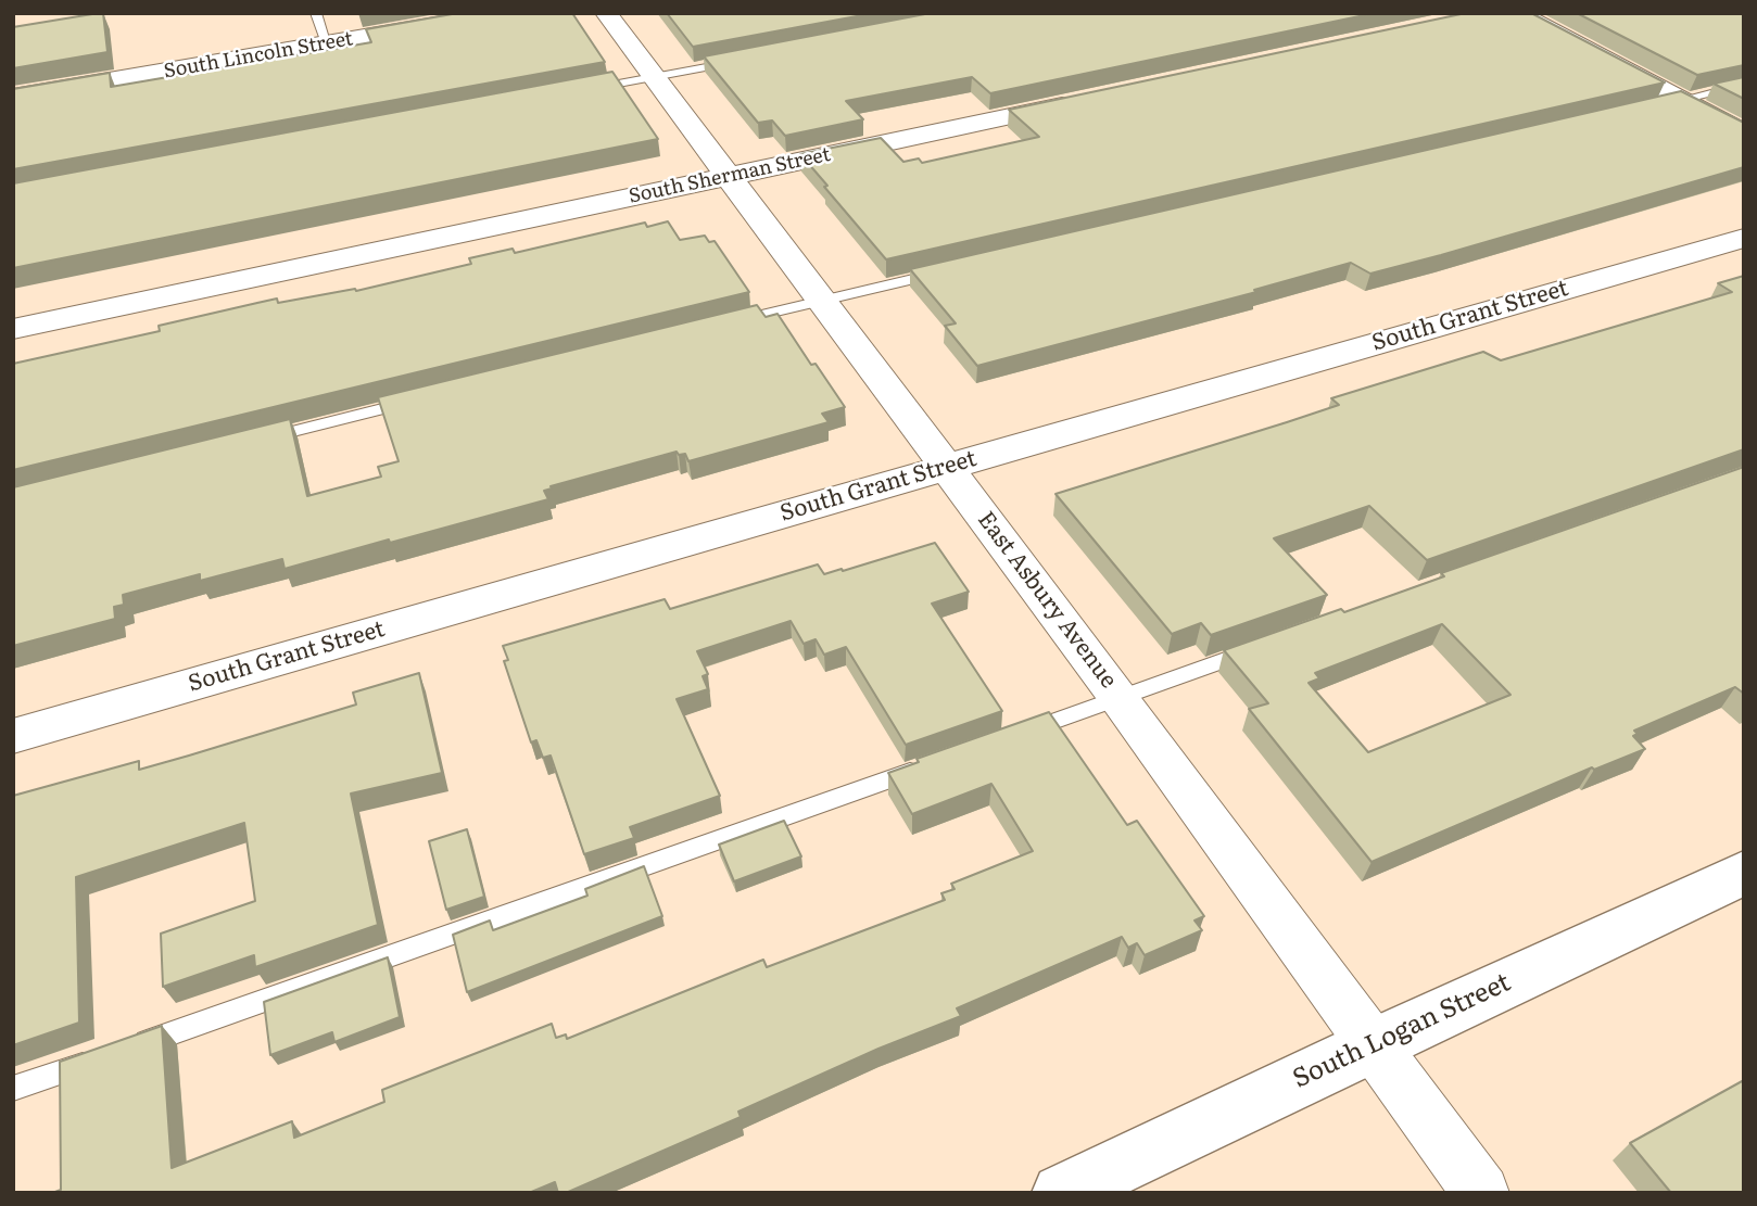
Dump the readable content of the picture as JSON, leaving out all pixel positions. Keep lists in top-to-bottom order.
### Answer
{
  "streets": {
    "main road": ["South Logan Street"],
    "street": [
      "South Lincoln Street",
      "South Sherman Street",
      "South Grant Street",
      "East Asbury Avenue"
    ]
  },
  "crossings": [
    ["South Sherman Street", "East Asbury Avenue"],
    ["South Grant Street", "East Asbury Avenue"],
    ["East Asbury Avenue", "South Logan Street"]
  ]
}
